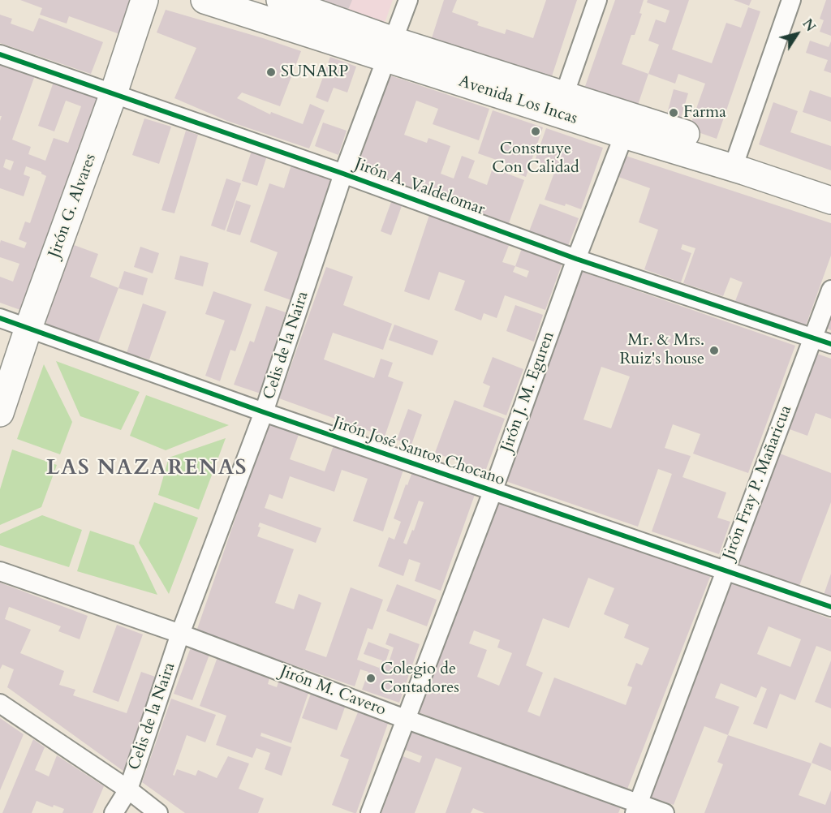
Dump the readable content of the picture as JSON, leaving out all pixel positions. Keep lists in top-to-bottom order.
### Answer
{
  "streets": {
    "street": [
      "Avenida Los Incas",
      "Jirón A. Valdelomar",
      "Jirón G. Alvares",
      "Celis de la Naira",
      "Jirón J. M. Eguren",
      "Jirón José Santos Chocano",
      "Jirón Fray P. Mañaricua",
      "Jirón M. Cavero"
    ]
  },
  "crossings": [
    ["Avenida Los Incas", "Celis de la Naira"],
    ["Avenida Los Incas", "Jirón J. M. Eguren"],
    ["Jirón A. Valdelomar", "Jirón G. Alvares"],
    ["Jirón A. Valdelomar", "Celis de la Naira"],
    ["Jirón A. Valdelomar", "Jirón J. M. Eguren"],
    ["Jirón A. Valdelomar", "Jirón Fray P. Mañaricua"],
    ["Jirón G. Alvares", "Jirón José Santos Chocano"],
    ["Celis de la Naira", "Jirón José Santos Chocano"],
    ["Celis de la Naira", "Jirón M. Cavero"],
    ["Jirón J. M. Eguren", "Jirón José Santos Chocano"],
    ["Jirón J. M. Eguren", "Jirón M. Cavero"],
    ["Jirón José Santos Chocano", "Jirón Fray P. Mañaricua"],
    ["Jirón Fray P. Mañaricua", "Jirón M. Cavero"]
  ],
  "districts": ["LAS NAZARENAS"],
  "places": [
    "SUNARP",
    "Farma",
    "Construye Con Calidad",
    "Mr. & Mrs. Ruiz's house",
    "Colegio de Contadores"
  ],
  "north": "top right"
}
